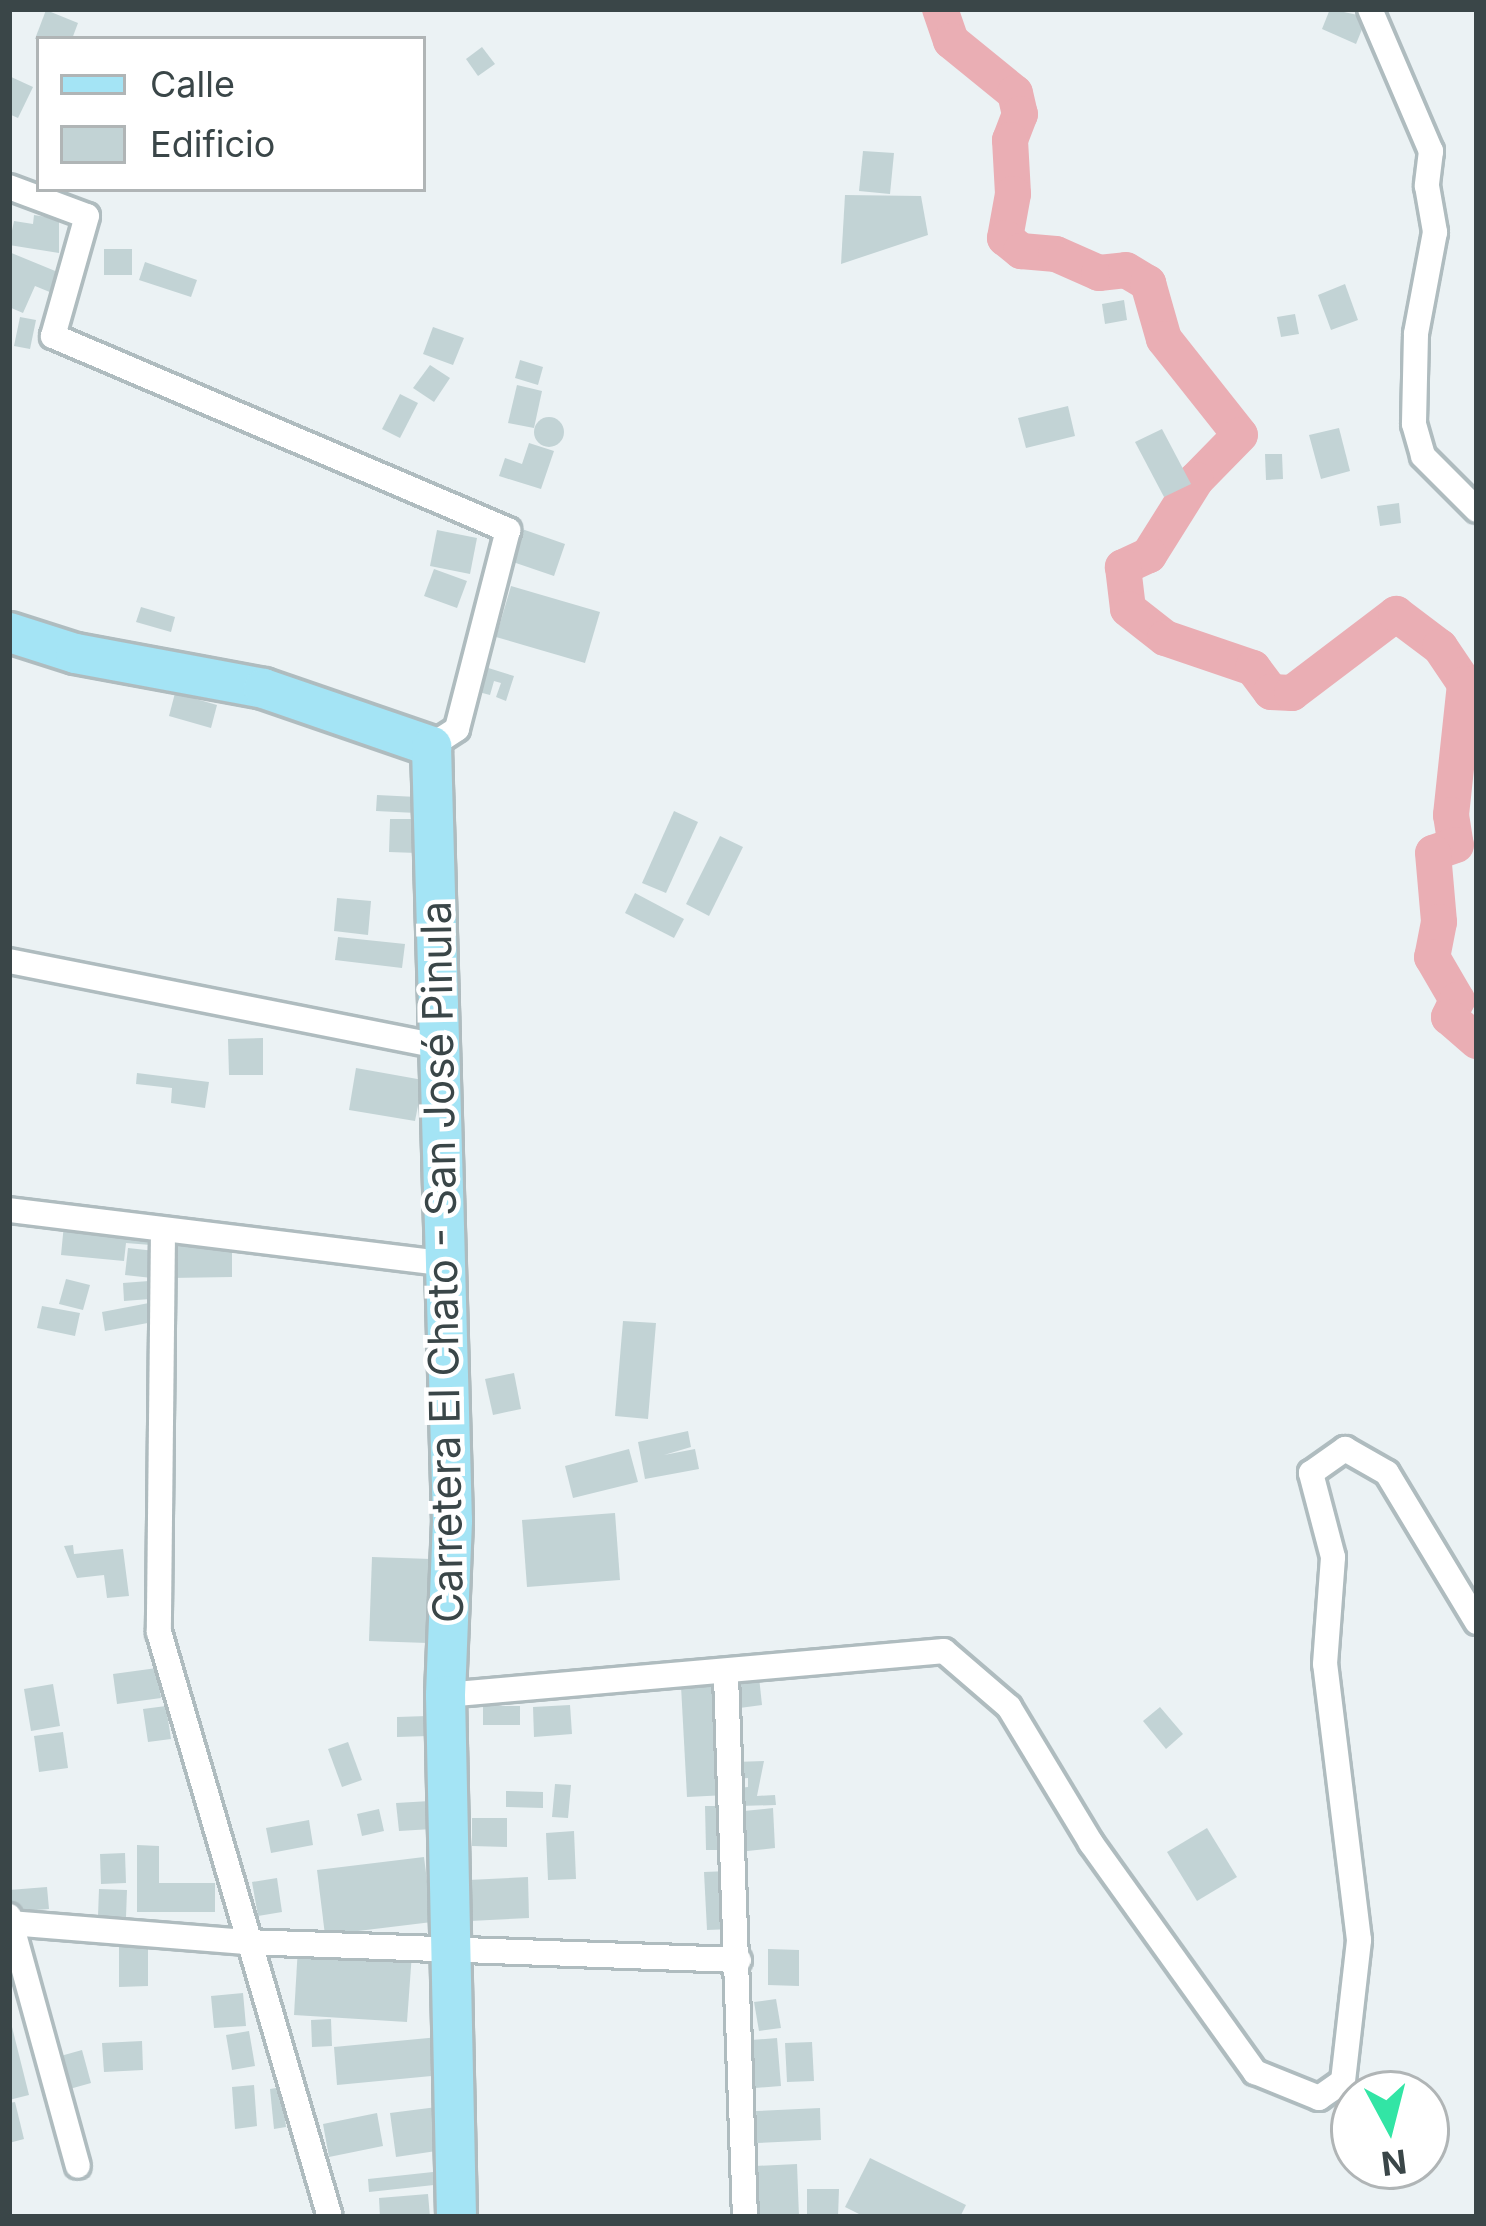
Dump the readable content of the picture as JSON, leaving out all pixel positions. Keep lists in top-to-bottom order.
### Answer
{
  "streets": {
    "main road": ["Carretera El Chato - San José Pinula"]
  },
  "legend": ["Calle", "Edificio"],
  "north": "bottom"
}
